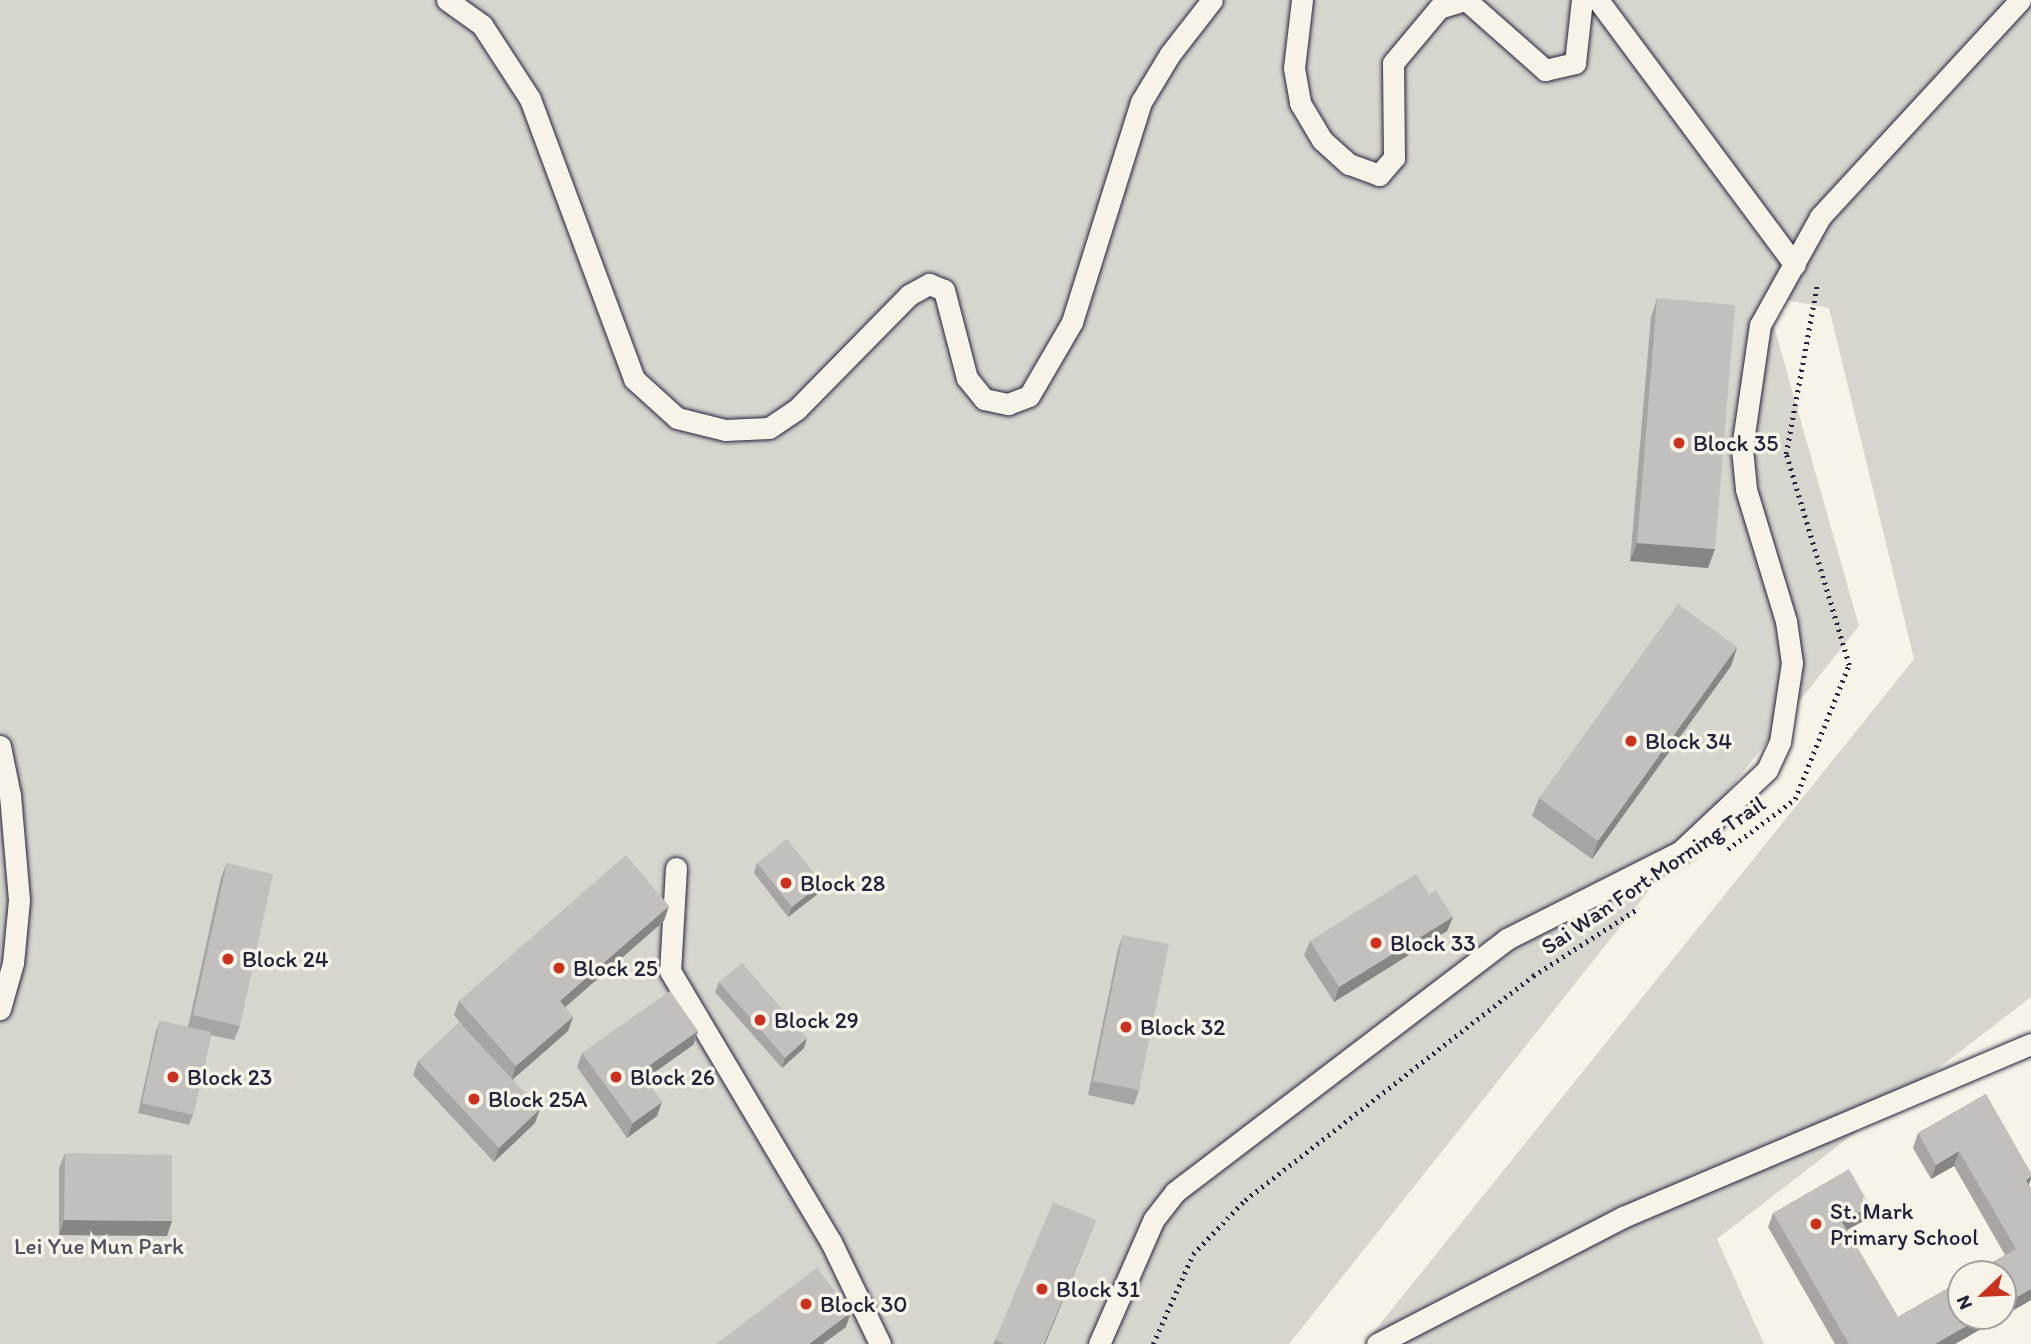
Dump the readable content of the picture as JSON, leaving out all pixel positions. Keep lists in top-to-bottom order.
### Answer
{
  "streets": {
    "path": ["Sai Wan Fort Morning Trail"]
  },
  "parks": ["Lei Yue Mun Park"],
  "places": [
    "Block 35",
    "Block 34",
    "Block 28",
    "Block 33",
    "Block 24",
    "Block 25",
    "Block 29",
    "Block 32",
    "Block 23",
    "Block 26",
    "Block 25A",
    "St. Mark Primary School",
    "Block 31",
    "Block 30"
  ],
  "north": "bottom left"
}
